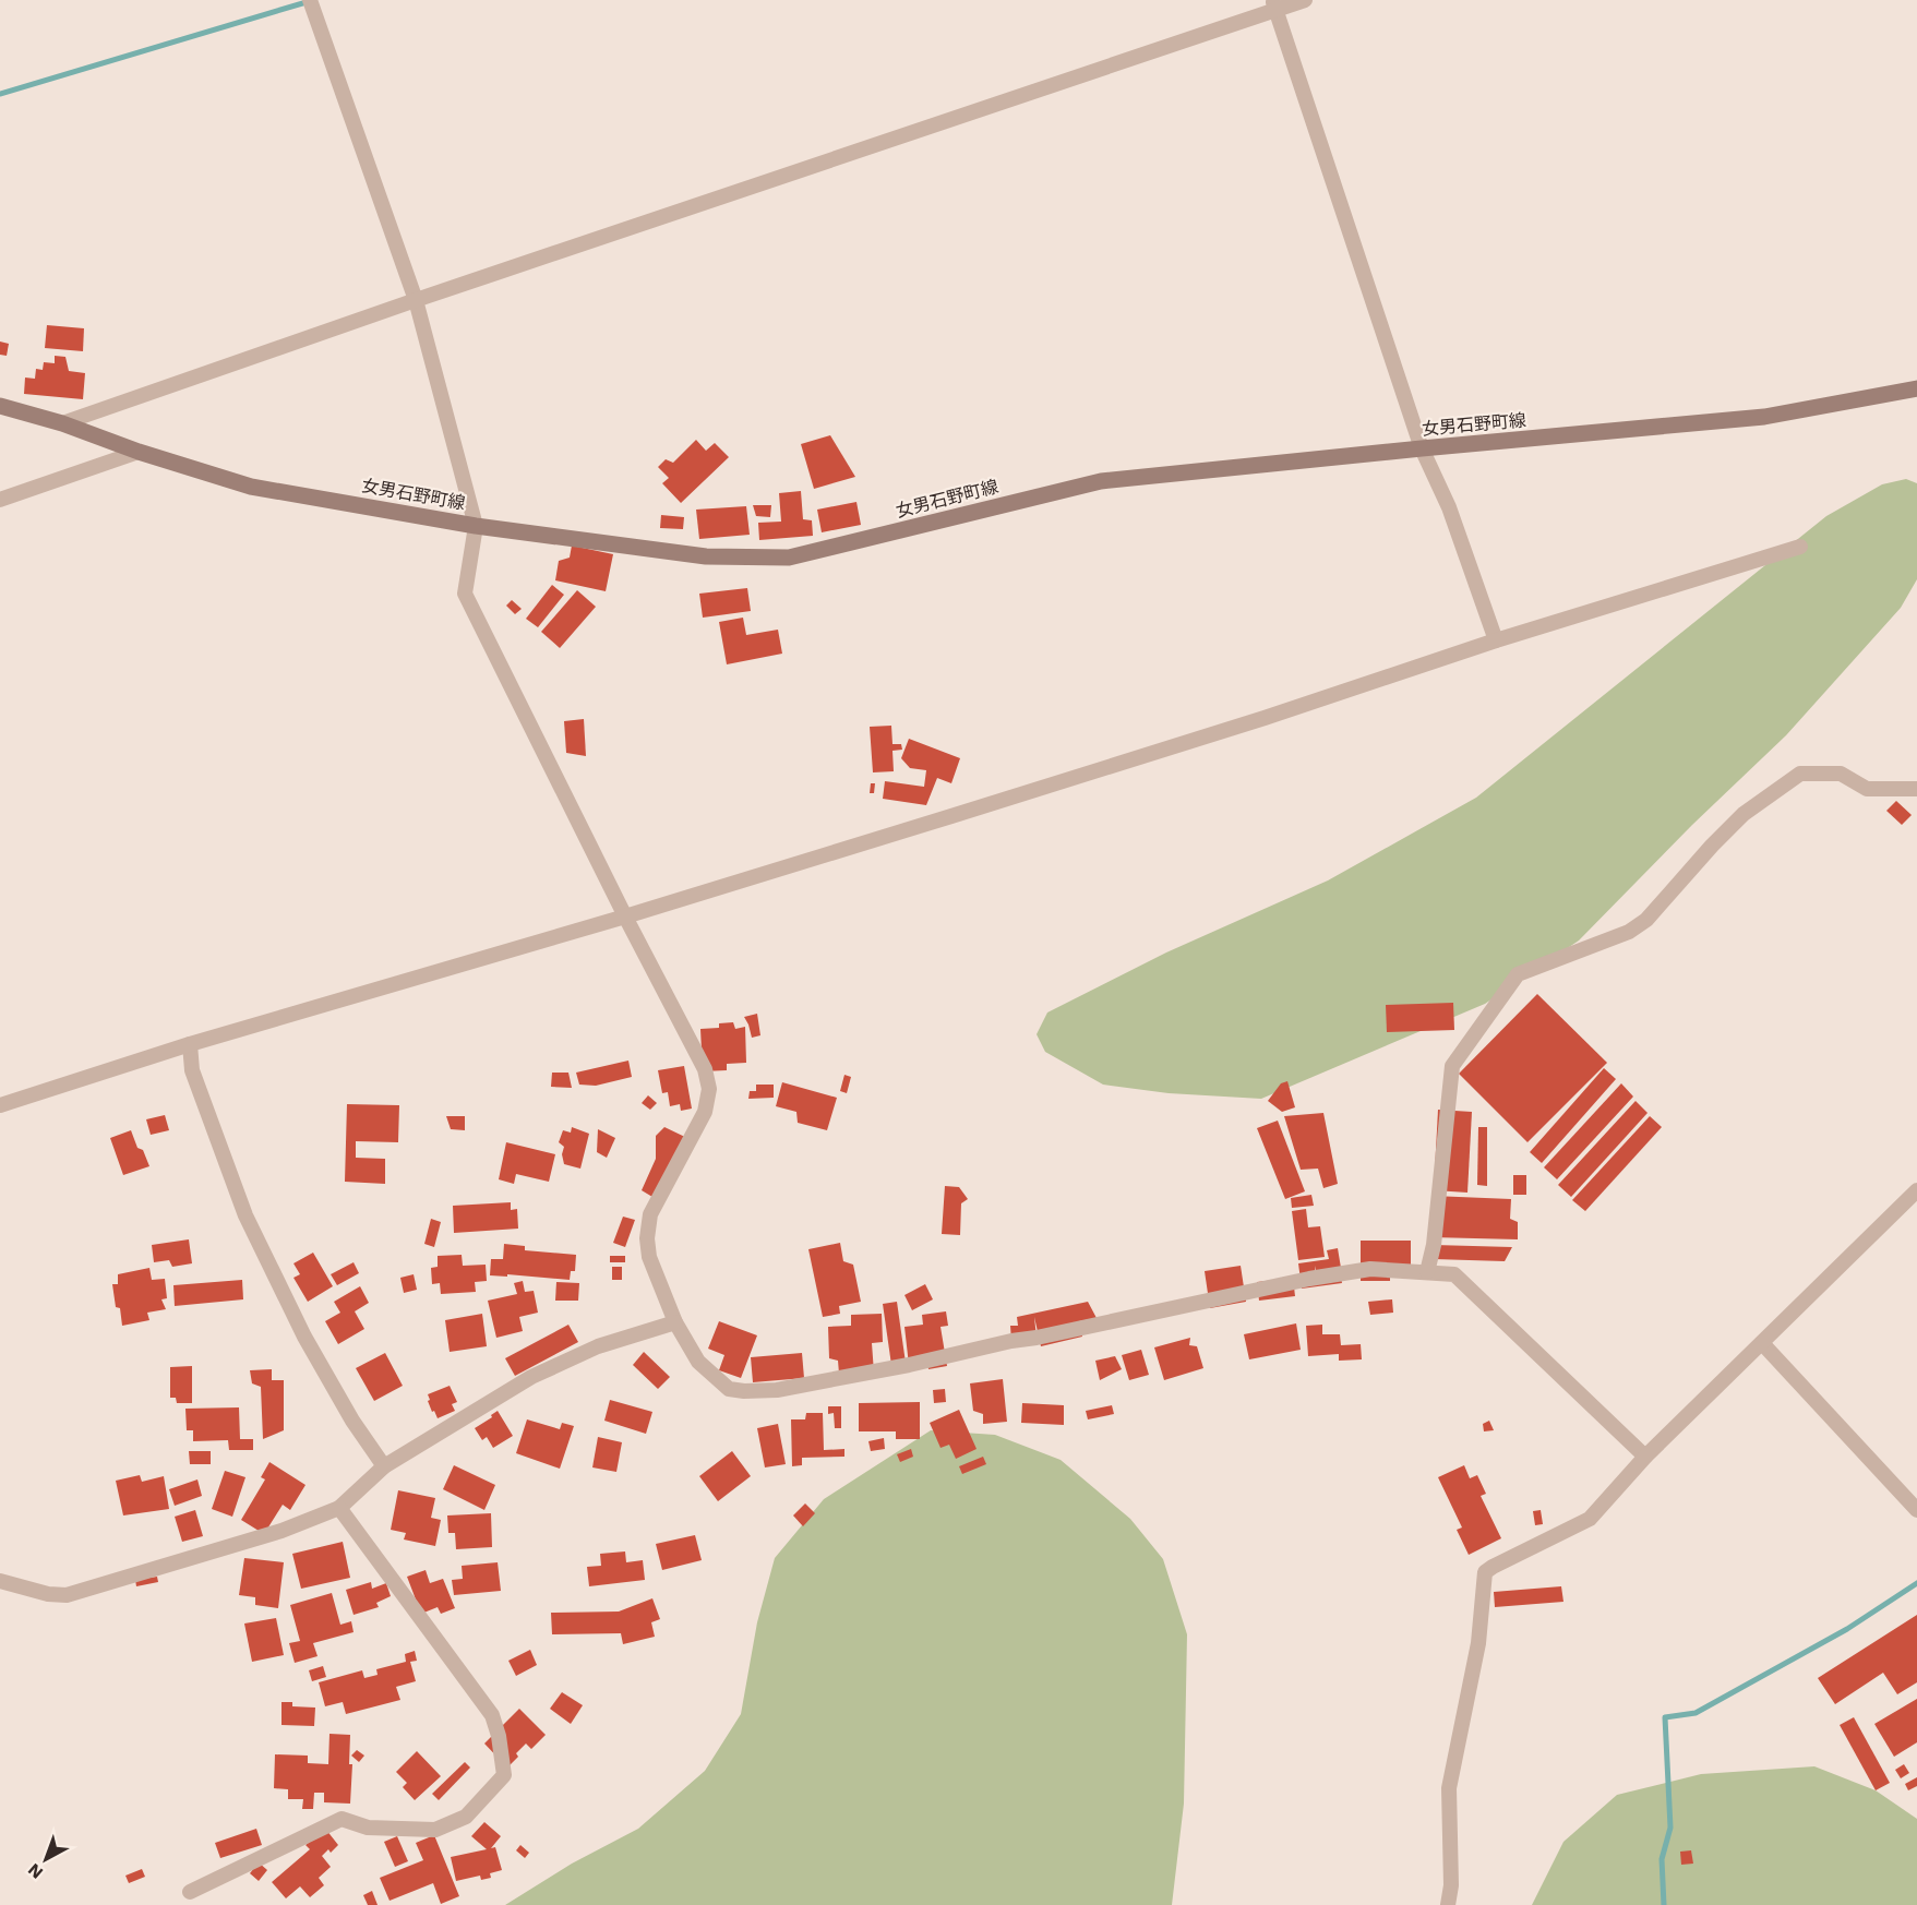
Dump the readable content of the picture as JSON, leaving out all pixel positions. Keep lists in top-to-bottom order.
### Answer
{
  "streets": {
    "main road": ["女男石野町線"]
  },
  "north": "bottom left"
}
